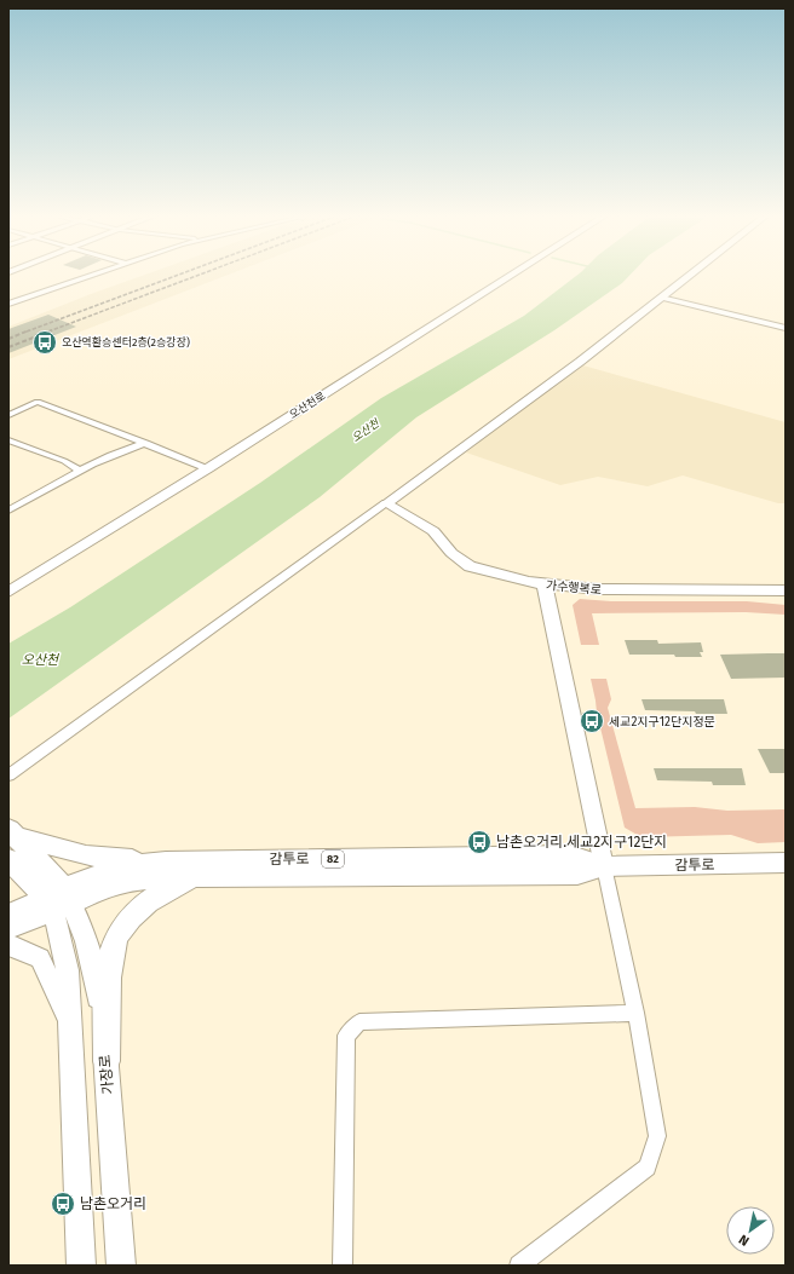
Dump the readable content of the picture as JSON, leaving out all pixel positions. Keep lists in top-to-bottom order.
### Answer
{
  "streets": {
    "main road": ["감투로", "82"],
    "street": ["오산천로", "가수행복로", "가장로"]
  },
  "crossings": [
    ["감투로", "가장로"]
  ],
  "water": ["오산천"],
  "places": {
    "bus stop": [
      "오산역환승센터2층(2승강장)",
      "세교2지구12단지정문",
      "남촌오거리.세교2지구12단지",
      "남촌오거리"
    ]
  },
  "north": "bottom left"
}
